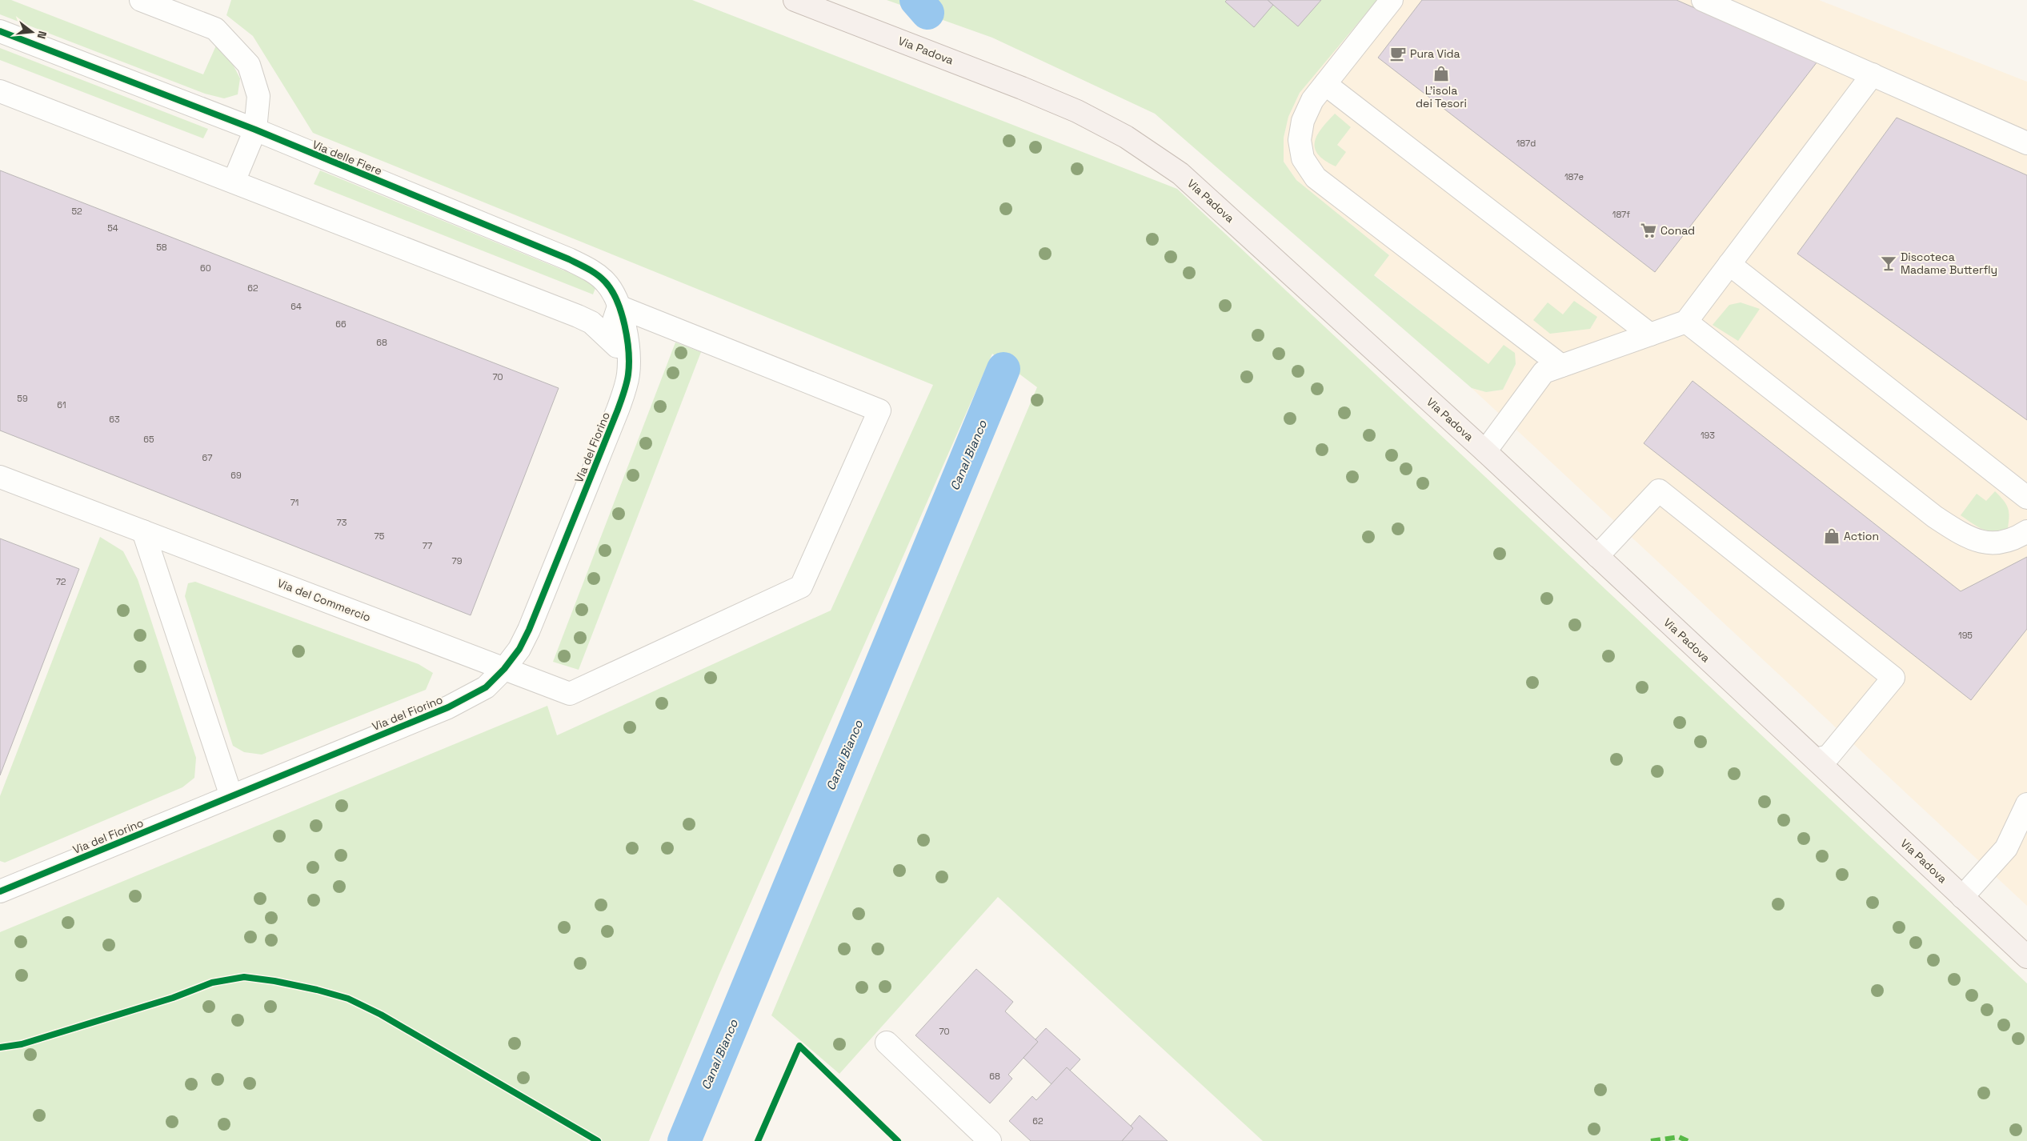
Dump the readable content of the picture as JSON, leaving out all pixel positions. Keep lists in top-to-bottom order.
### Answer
{
  "streets": {
    "main road": ["Via Padova"],
    "street": ["Via delle Fiere", "Via del Fiorino", "Via del Commercio"]
  },
  "crossings": [
    ["Via delle Fiere", "Via del Fiorino"],
    ["Via delle Fiere", "Via del Commercio"],
    ["Via del Fiorino", "Via del Commercio"]
  ],
  "water": ["Canal Bianco"],
  "places": {
    "cafe": ["Pura Vida"],
    "shop": ["L'isola dei Tesori", "Action"],
    "supermarket": ["Conad"],
    "bar": ["Discoteca Madame Butterfly"]
  },
  "house_numbers": [
    "187d",
    "187e",
    "52",
    "187f",
    "54",
    "58",
    "60",
    "62",
    "64",
    "66",
    "68",
    "70",
    "59",
    "61",
    "63",
    "193",
    "65",
    "67",
    "69",
    "71",
    "73",
    "75",
    "77",
    "79",
    "72",
    "195",
    "70",
    "68",
    "62"
  ],
  "north": "right"
}
